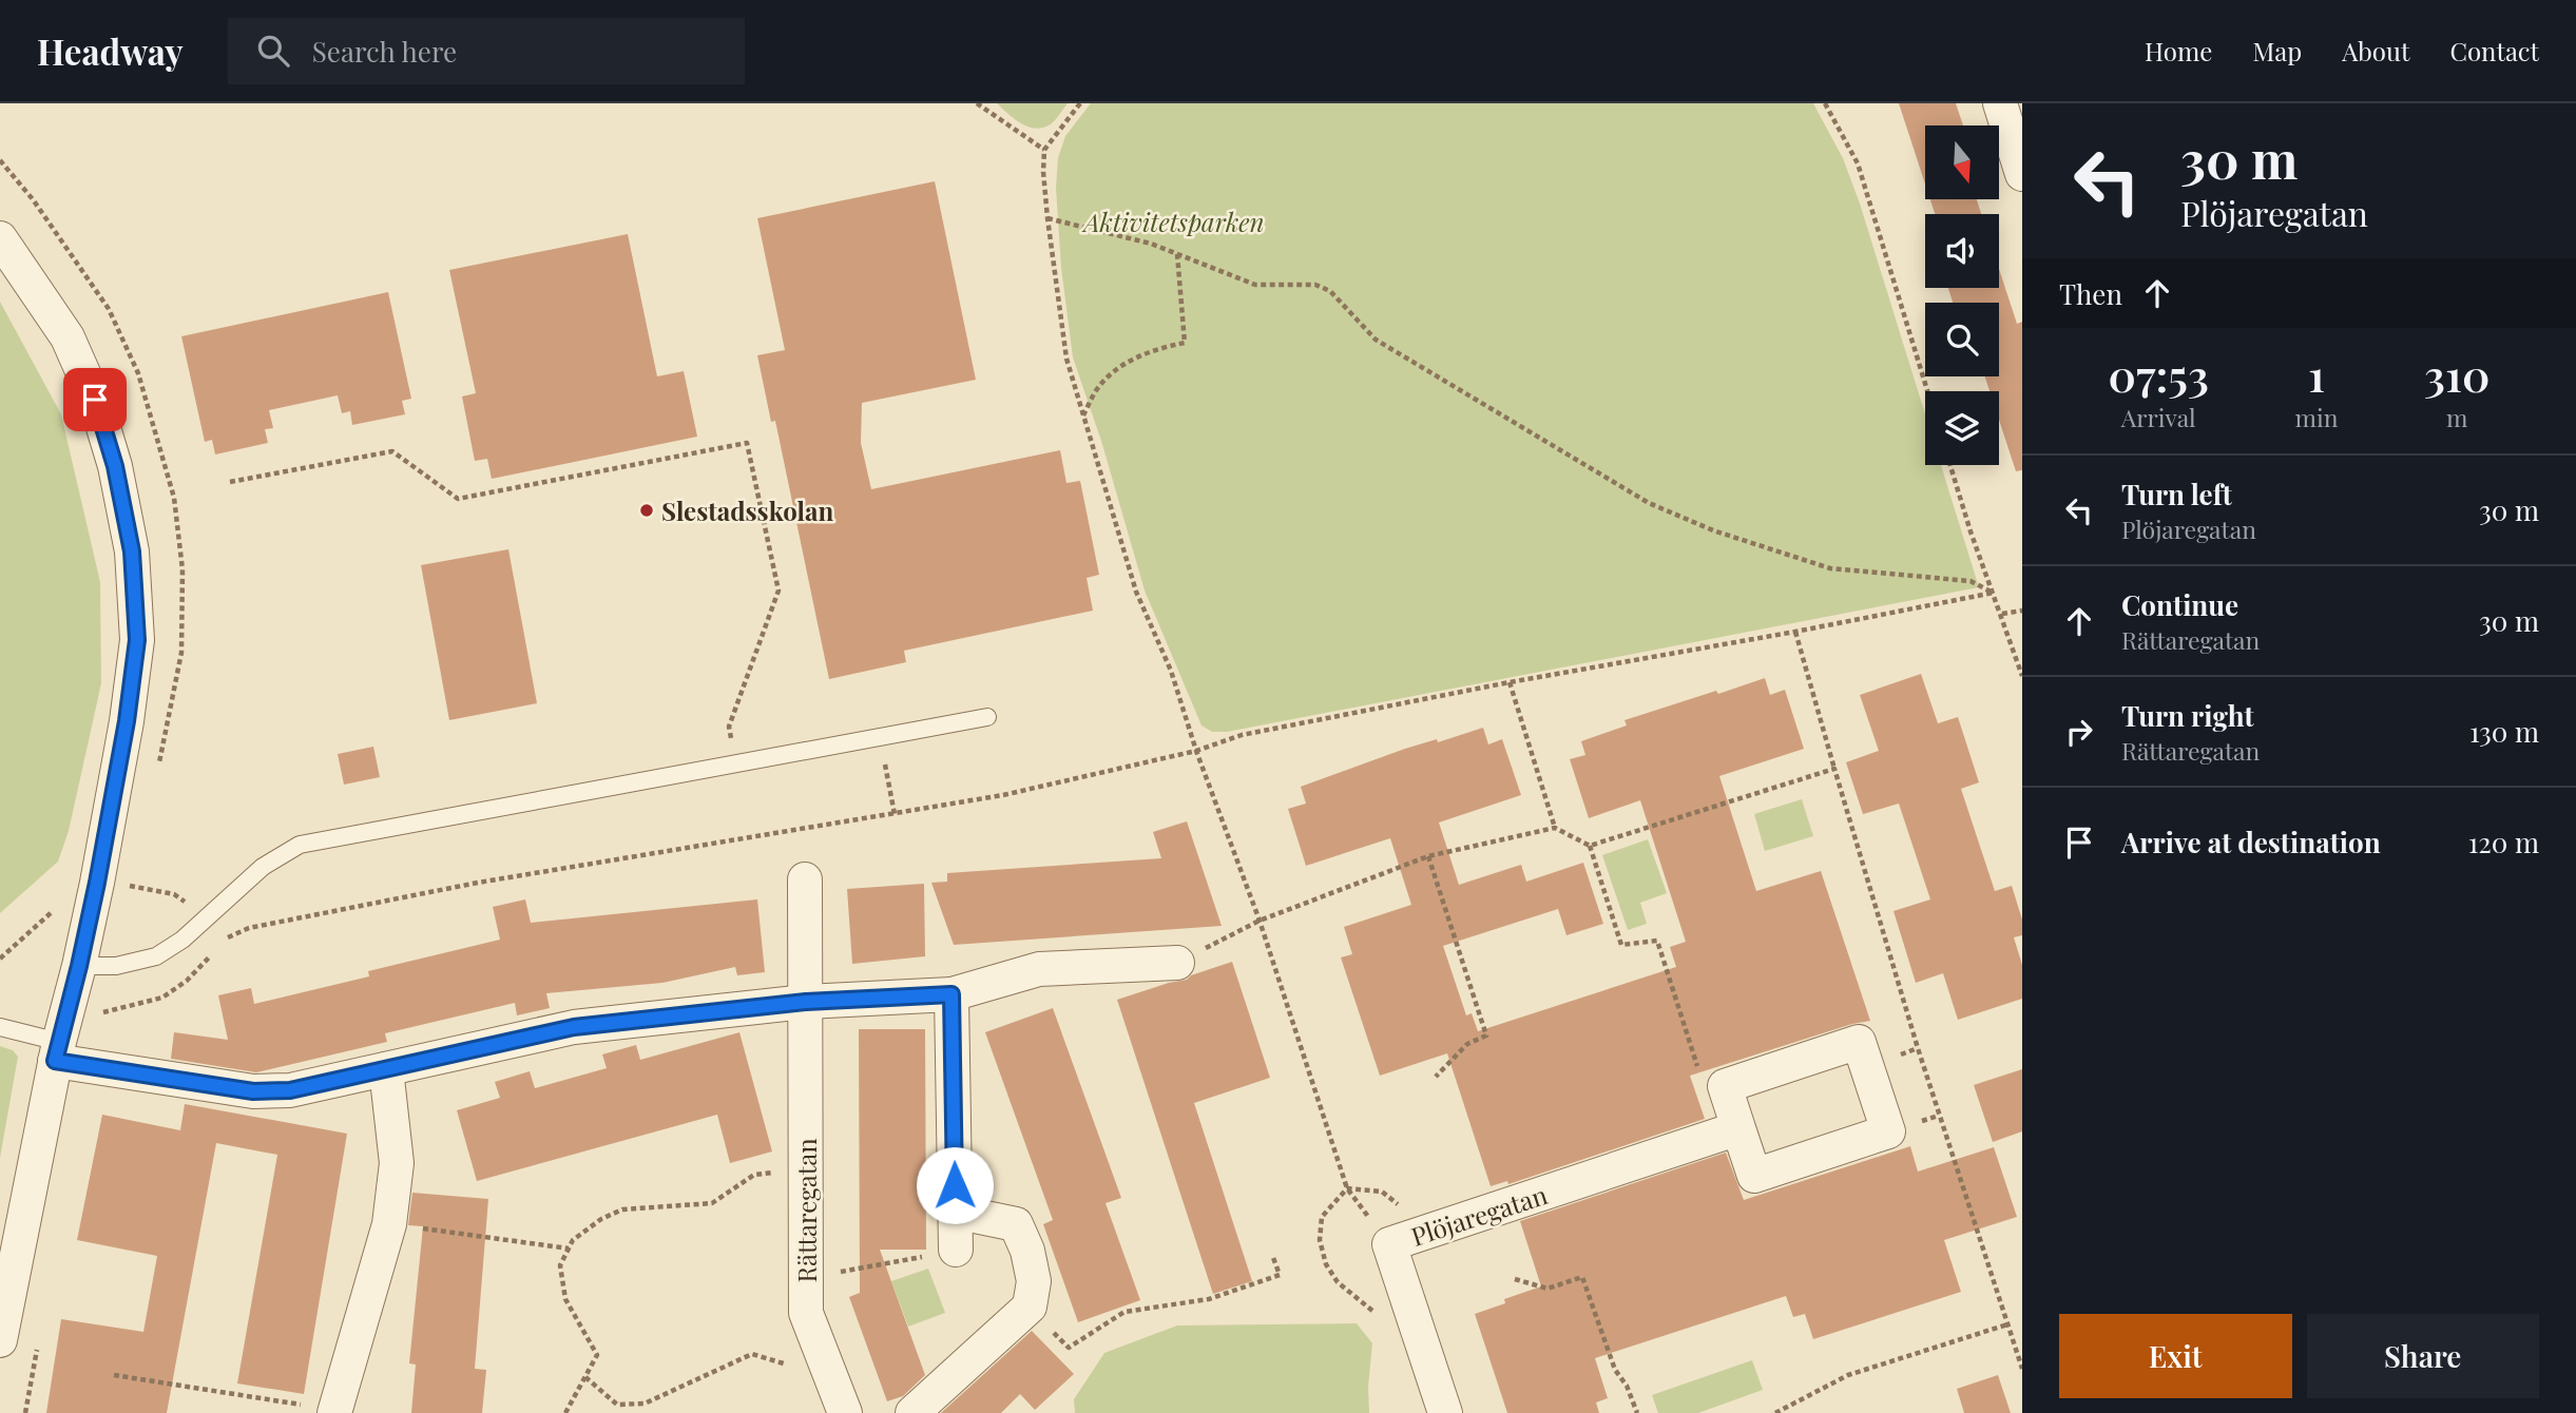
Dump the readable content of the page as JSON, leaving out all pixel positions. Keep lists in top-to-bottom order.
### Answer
{
  "streets": {
    "street": ["Rättaregatan", "Plöjaregatan"]
  },
  "parks": ["Aktivitetsparken"],
  "places": ["Slestadsskolan"],
  "north": "bottom",
  "page": {
    "header": "Headway",
    "search": "Search here",
    "nav": [
      "Home",
      "Map",
      "About",
      "Contact"
    ],
    "turn": ["30 m", "Plöjaregatan"],
    "then": "Then",
    "eta": [
      "07:53",
      "Arrival",
      "1",
      "min",
      "310",
      "m"
    ],
    "list": [
      {
        "name": "Turn left",
        "note": "Plöjaregatan",
        "value": "30 m"
      },
      {
        "name": "Continue",
        "note": "Rättaregatan",
        "value": "30 m"
      },
      {
        "name": "Turn right",
        "note": "Rättaregatan",
        "value": "130 m"
      },
      {
        "name": "Arrive at destination",
        "value": "120 m"
      }
    ],
    "buttons": ["Exit", "Share"]
  }
}
